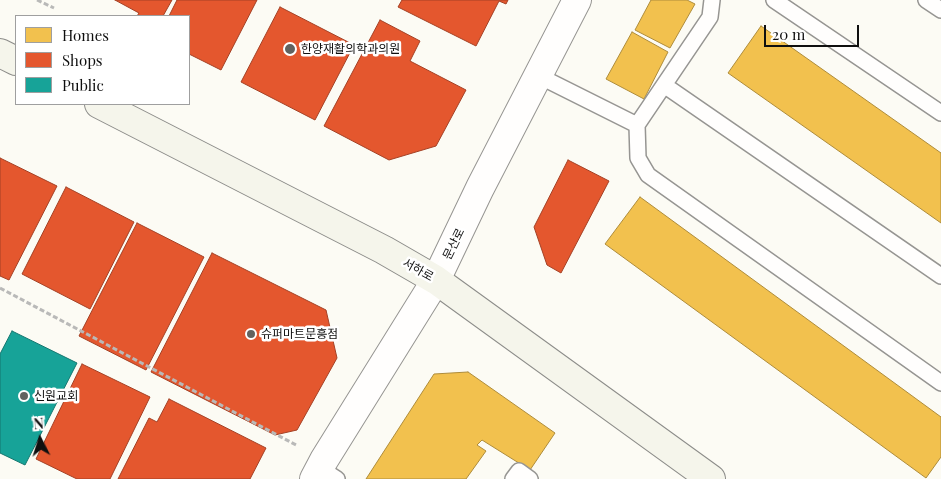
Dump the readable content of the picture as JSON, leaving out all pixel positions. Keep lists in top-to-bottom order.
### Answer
{
  "streets": {
    "main road": ["서하로"],
    "street": ["문산로"]
  },
  "crossings": [
    ["문산로", "서하로"]
  ],
  "places": ["한양재활의학과의원", "슈퍼마트문흥점", "신원교회"],
  "legend": ["Homes", "Shops", "Public"],
  "scale_bar": "20 m",
  "north": "top"
}
